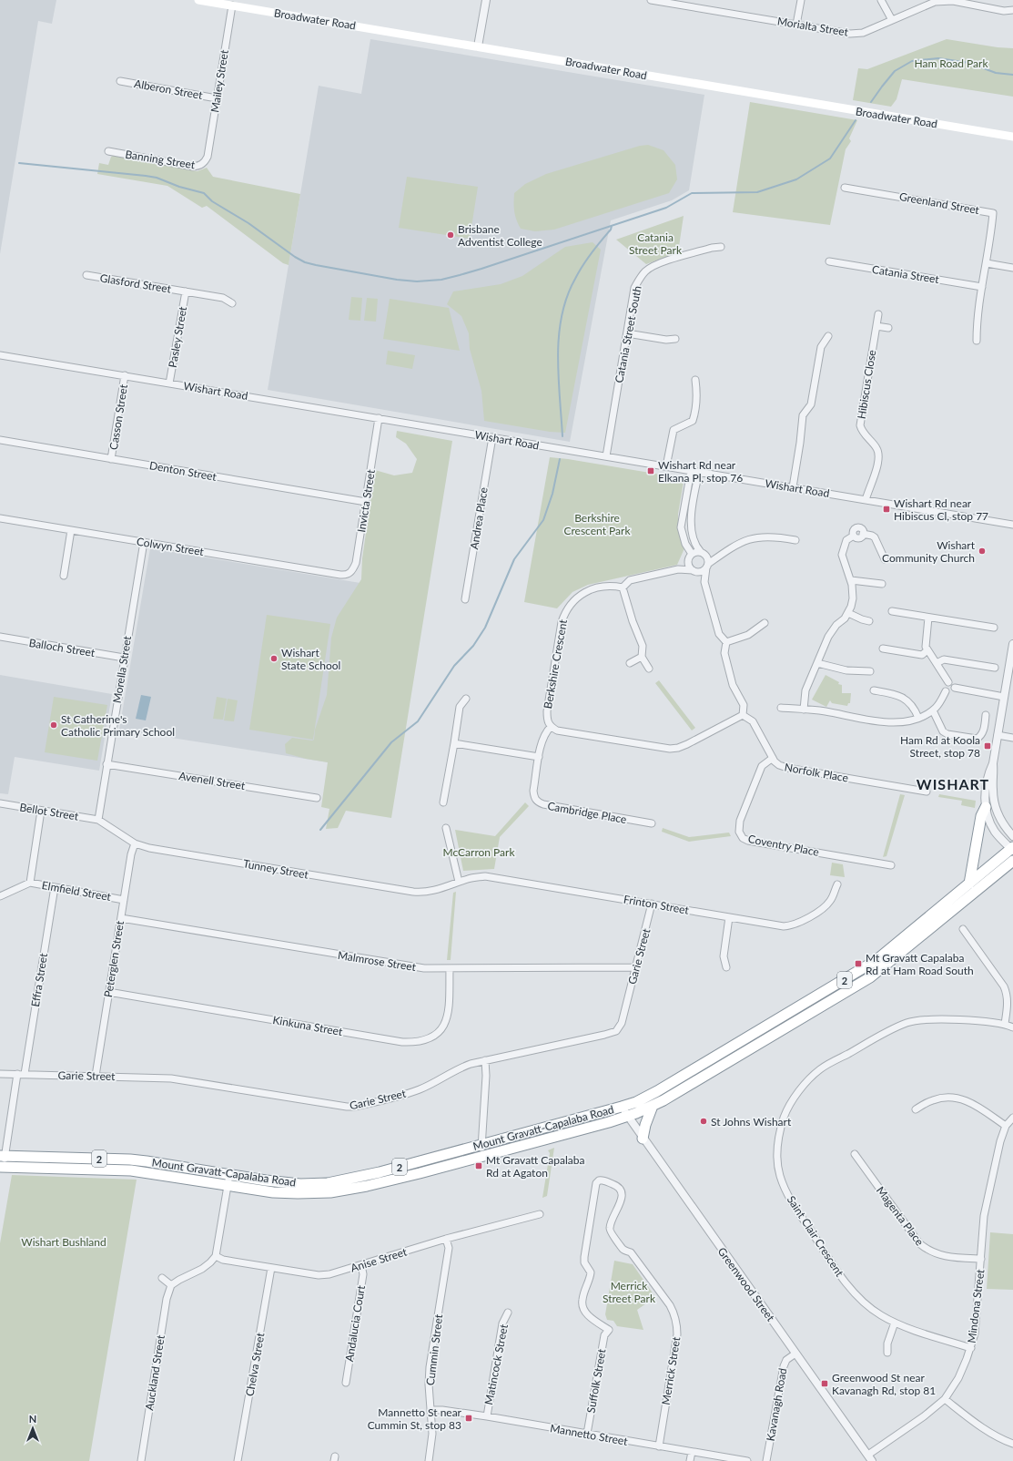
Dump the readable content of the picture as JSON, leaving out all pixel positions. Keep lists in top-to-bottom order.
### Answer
{
  "streets": {
    "highway": ["2", "Mount Gravatt-Capalaba Road"],
    "main road": ["Broadwater Road"],
    "street": [
      "Morialta Street",
      "Mailey Street",
      "Alberon Street",
      "Banning Street",
      "Greenland Street",
      "Catania Street",
      "Glasford Street",
      "Catania Street South",
      "Pasley Street",
      "Hibiscus Close",
      "Wishart Road",
      "Casson Street",
      "Denton Street",
      "Invicta Street",
      "Andrea Place",
      "Colwyn Street",
      "Balloch Street",
      "Berkshire Crescent",
      "Morella Street",
      "Norfolk Place",
      "Avenell Street",
      "Bellot Street",
      "Cambridge Place",
      "Coventry Place",
      "Tunney Street",
      "Elmfield Street",
      "Frinton Street",
      "Garie Street",
      "Peterglen Street",
      "Malmrose Street",
      "Effra Street",
      "Kinkuna Street",
      "Magenta Place",
      "Saint Clair Crescent",
      "Anise Street",
      "Greenwood Street",
      "Mindona Street",
      "Andalucia Court",
      "Cummin Street",
      "Chelva Street",
      "Matincock Street",
      "Merrick Street",
      "Auckland Street",
      "Suffolk Street",
      "Kavanagh Road",
      "Mannetto Street"
    ]
  },
  "crossings": [
    ["Broadwater Road", "Mailey Street"],
    ["Mailey Street", "Alberon Street"],
    ["Mailey Street", "Banning Street"],
    ["Greenland Street", "Catania Street"],
    ["Glasford Street", "Pasley Street"],
    ["Catania Street South", "Wishart Road"],
    ["Pasley Street", "Wishart Road"],
    ["Hibiscus Close", "Wishart Road"],
    ["Wishart Road", "Casson Street"],
    ["Wishart Road", "Invicta Street"],
    ["Wishart Road", "Andrea Place"],
    ["Casson Street", "Denton Street"],
    ["Denton Street", "Invicta Street"],
    ["Invicta Street", "Colwyn Street"],
    ["Colwyn Street", "Morella Street"],
    ["Balloch Street", "Morella Street"],
    ["Berkshire Crescent", "Cambridge Place"],
    ["Morella Street", "Avenell Street"],
    ["Morella Street", "Bellot Street"],
    ["Morella Street", "Tunney Street"],
    ["Norfolk Place", "Coventry Place"],
    ["Bellot Street", "Tunney Street"],
    ["Bellot Street", "Elmfield Street"],
    ["Tunney Street", "Frinton Street"],
    ["Tunney Street", "Peterglen Street"],
    ["Elmfield Street", "Peterglen Street"],
    ["Elmfield Street", "Effra Street"],
    ["Frinton Street", "Garie Street"],
    ["Garie Street", "Peterglen Street"],
    ["Garie Street", "Malmrose Street"],
    ["Garie Street", "Effra Street"],
    ["Peterglen Street", "Malmrose Street"],
    ["Peterglen Street", "Kinkuna Street"],
    ["Malmrose Street", "Kinkuna Street"],
    ["Mount Gravatt-Capalaba Road", "Greenwood Street"],
    ["Magenta Place", "Mindona Street"],
    ["Saint Clair Crescent", "Mindona Street"],
    ["Anise Street", "Andalucia Court"],
    ["Anise Street", "Cummin Street"],
    ["Anise Street", "Chelva Street"],
    ["Greenwood Street", "Mindona Street"],
    ["Greenwood Street", "Kavanagh Road"],
    ["Cummin Street", "Mannetto Street"],
    ["Matincock Street", "Mannetto Street"],
    ["Merrick Street", "Suffolk Street"],
    ["Merrick Street", "Mannetto Street"],
    ["Suffolk Street", "Mannetto Street"]
  ],
  "districts": ["WISHART"],
  "parks": [
    "Ham Road Park",
    "Catania Street Park",
    "Berkshire Crescent Park",
    "McCarron Park",
    "Wishart Bushland",
    "Merrick Street Park"
  ],
  "places": {
    "other": [
      "Brisbane Adventist College",
      "Wishart Community Church",
      "Wishart State School",
      "St Catherine's Catholic Primary School",
      "St Johns Wishart"
    ],
    "transit": [
      "Wishart Rd near Elkana Pl, stop 76",
      "Wishart Rd near Hibiscus Cl, stop 77",
      "Ham Rd at Koola Street, stop 78",
      "Mt Gravatt Capalaba Rd at Ham Road South",
      "Mt Gravatt Capalaba Rd at Agaton",
      "Greenwood St near Kavanagh Rd, stop 81",
      "Mannetto St near Cummin St, stop 83"
    ]
  },
  "north": "top"
}
